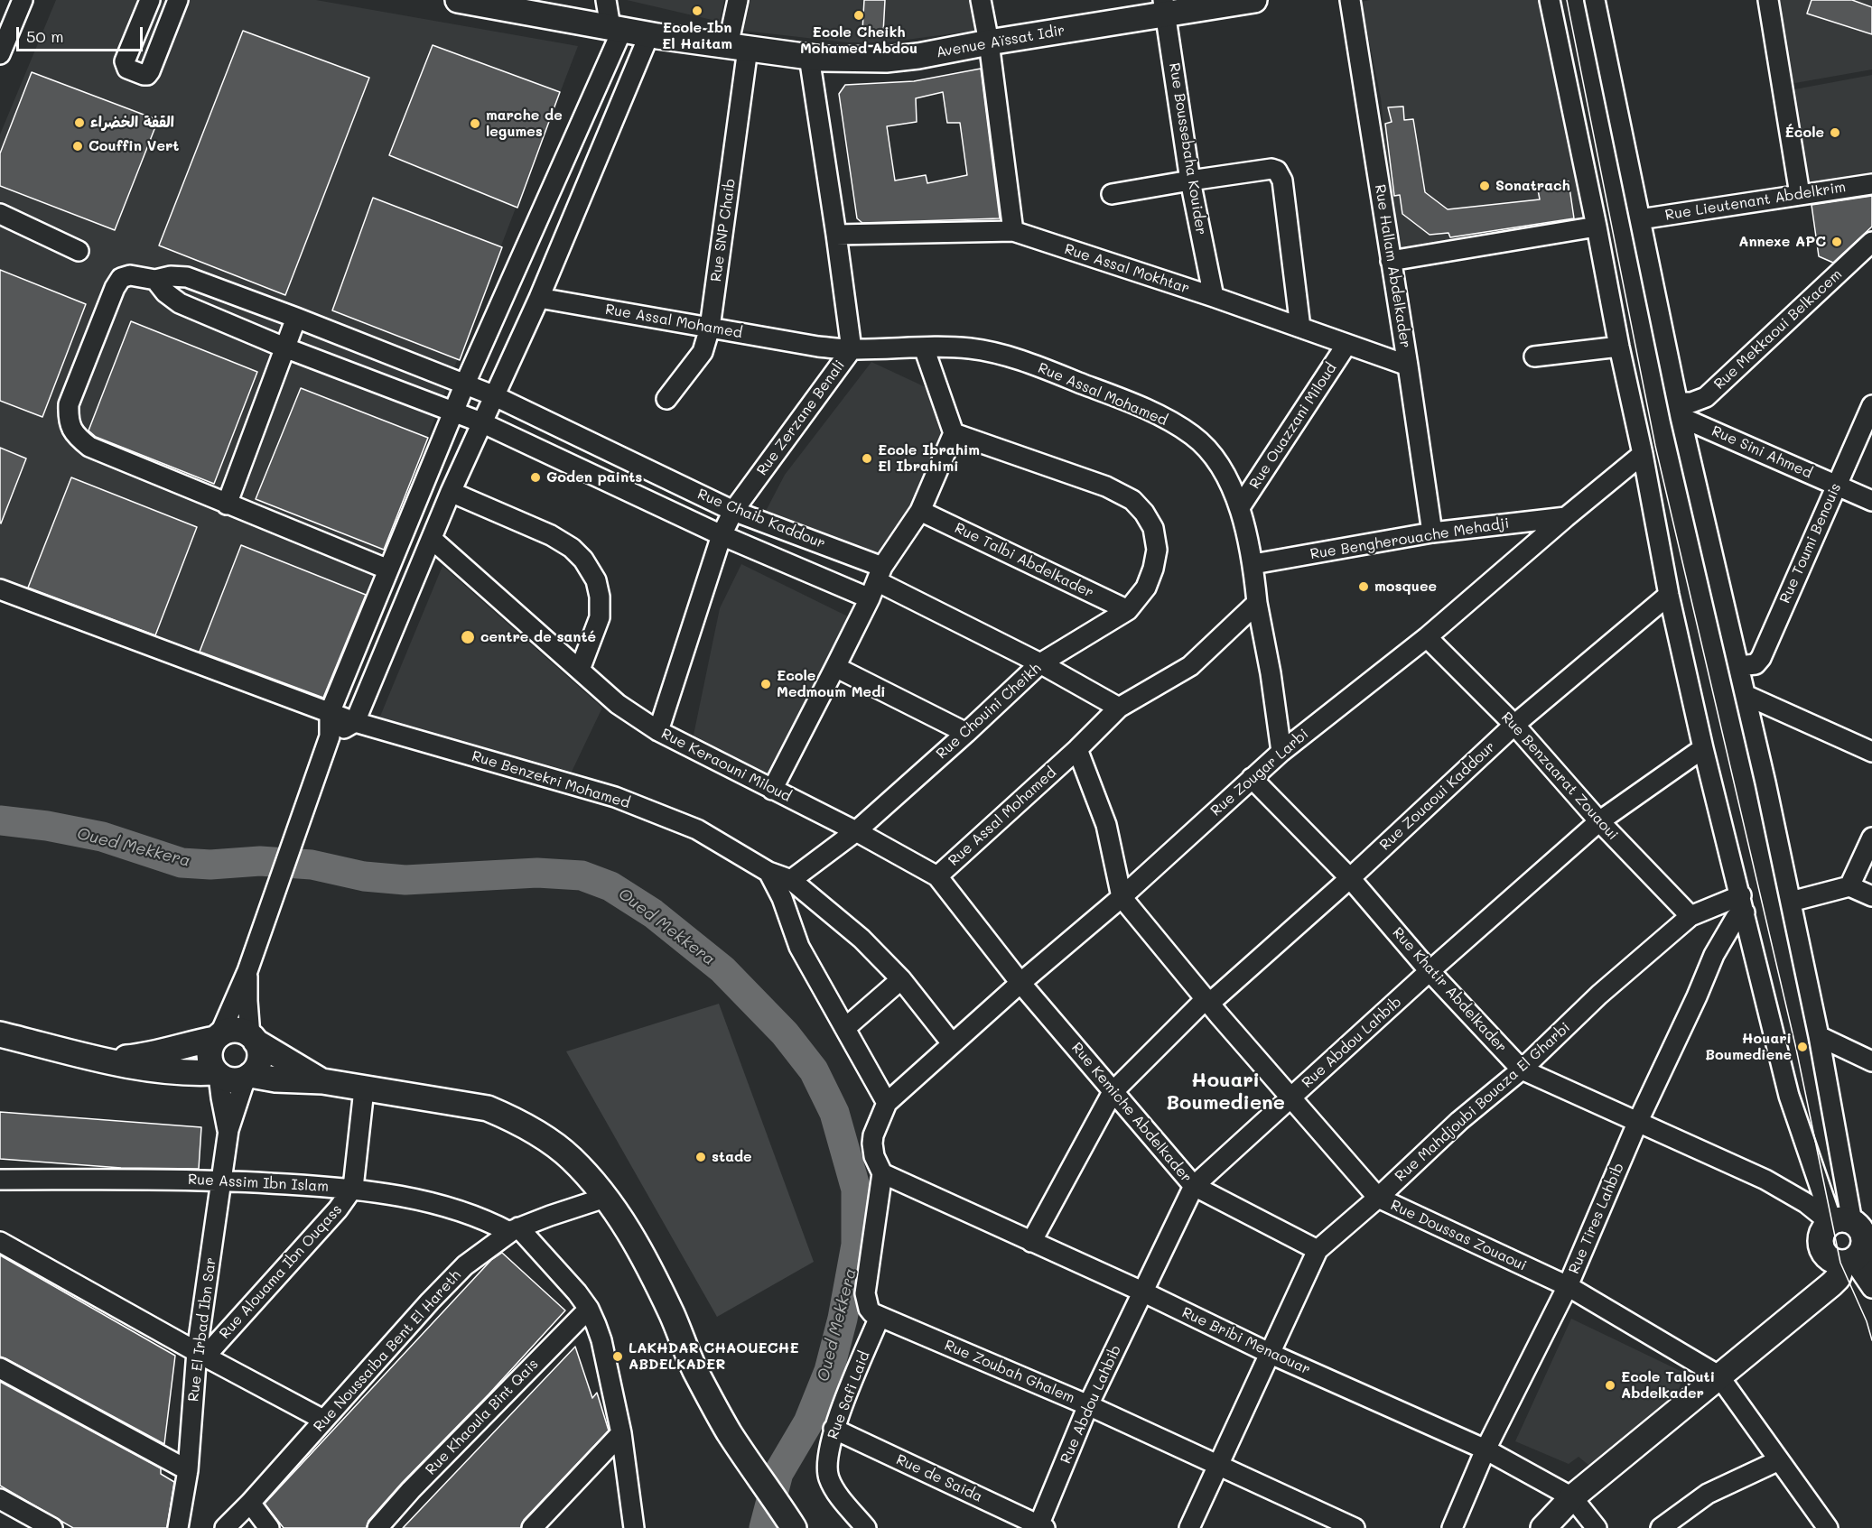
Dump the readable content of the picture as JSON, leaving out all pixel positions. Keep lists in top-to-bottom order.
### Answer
{
  "streets": {
    "main road": ["Avenue Aïssat Idir"],
    "street": [
      "Rue Boussebaha Kouider",
      "Rue Lieutenant Abdelkrim",
      "Rue SNP Chaib",
      "Rue Hallam Abdelkader",
      "Rue Assal Mokhtar",
      "Rue Assal Mohamed",
      "Rue Mekkaoui Belkacem",
      "Rue Zerzane Benali",
      "Rue Ouazzani Miloud",
      "Rue Sini Ahmed",
      "Rue Chaib Kaddour",
      "Rue Bengherouache Mehadji",
      "Rue Toumi Benouis",
      "Rue Talbi Abdelkader",
      "Rue Chouini Cheikh",
      "Rue Keraouni Miloud",
      "Rue Zougar Larbi",
      "Rue Benzaarat Zouaoui",
      "Rue Benzekri Mohamed",
      "Rue Zouaoui Kaddour",
      "Rue Khatir Abdelkader",
      "Rue Abdou Lahbib",
      "Rue Mahdjoubi Bouaza El Gharbi",
      "Rue Kemiche Abdelkader",
      "Rue Assim Ibn Islam",
      "Rue Tires Lahbib",
      "Rue Doussas Zouaoui",
      "Rue Alouama Ibn Ouqass",
      "Rue El Irbad Ibn Sar",
      "Rue Bribi Menaouar",
      "Rue Noussaiba Bent El Hareth",
      "Rue Zoubah Ghalem",
      "Rue Safi Laid",
      "Rue Khaoula Bint Qais",
      "Rue de Saida"
    ]
  },
  "crossings": [
    ["Avenue Aïssat Idir", "Rue Boussebaha Kouider"],
    ["Avenue Aïssat Idir", "Rue SNP Chaib"],
    ["Avenue Aïssat Idir", "Rue Zerzane Benali"],
    ["Rue Boussebaha Kouider", "Rue Assal Mokhtar"],
    ["Rue SNP Chaib", "Rue Assal Mohamed"],
    ["Rue Hallam Abdelkader", "Rue Assal Mokhtar"],
    ["Rue Hallam Abdelkader", "Rue Bengherouache Mehadji"],
    ["Rue Assal Mokhtar", "Rue Zerzane Benali"],
    ["Rue Assal Mokhtar", "Rue Ouazzani Miloud"],
    ["Rue Assal Mohamed", "Rue Zerzane Benali"],
    ["Rue Assal Mohamed", "Rue Ouazzani Miloud"],
    ["Rue Assal Mohamed", "Rue Chaib Kaddour"],
    ["Rue Assal Mohamed", "Rue Bengherouache Mehadji"],
    ["Rue Assal Mohamed", "Rue Keraouni Miloud"],
    ["Rue Mekkaoui Belkacem", "Rue Sini Ahmed"],
    ["Rue Zerzane Benali", "Rue Chaib Kaddour"],
    ["Rue Zerzane Benali", "Rue Keraouni Miloud"],
    ["Rue Sini Ahmed", "Rue Toumi Benouis"],
    ["Rue Chaib Kaddour", "Rue Chouini Cheikh"],
    ["Rue Bengherouache Mehadji", "Rue Zougar Larbi"],
    ["Rue Talbi Abdelkader", "Rue Chouini Cheikh"],
    ["Rue Chouini Cheikh", "Rue Keraouni Miloud"],
    ["Rue Chouini Cheikh", "Rue Benzekri Mohamed"],
    ["Rue Keraouni Miloud", "Rue Zougar Larbi"],
    ["Rue Keraouni Miloud", "Rue Kemiche Abdelkader"],
    ["Rue Zougar Larbi", "Rue Benzaarat Zouaoui"],
    ["Rue Zougar Larbi", "Rue Benzekri Mohamed"],
    ["Rue Zougar Larbi", "Rue Khatir Abdelkader"],
    ["Rue Zougar Larbi", "Rue Kemiche Abdelkader"],
    ["Rue Zougar Larbi", "Rue Doussas Zouaoui"],
    ["Rue Benzaarat Zouaoui", "Rue Zouaoui Kaddour"],
    ["Rue Benzaarat Zouaoui", "Rue Abdou Lahbib"],
    ["Rue Benzaarat Zouaoui", "Rue Mahdjoubi Bouaza El Gharbi"],
    ["Rue Zouaoui Kaddour", "Rue Khatir Abdelkader"],
    ["Rue Zouaoui Kaddour", "Rue Kemiche Abdelkader"],
    ["Rue Zouaoui Kaddour", "Rue Doussas Zouaoui"],
    ["Rue Zouaoui Kaddour", "Rue Bribi Menaouar"],
    ["Rue Khatir Abdelkader", "Rue Abdou Lahbib"],
    ["Rue Khatir Abdelkader", "Rue Mahdjoubi Bouaza El Gharbi"],
    ["Rue Khatir Abdelkader", "Rue Tires Lahbib"],
    ["Rue Abdou Lahbib", "Rue Kemiche Abdelkader"],
    ["Rue Abdou Lahbib", "Rue Doussas Zouaoui"],
    ["Rue Abdou Lahbib", "Rue Bribi Menaouar"],
    ["Rue Abdou Lahbib", "Rue Zoubah Ghalem"],
    ["Rue Abdou Lahbib", "Rue de Saida"],
    ["Rue Mahdjoubi Bouaza El Gharbi", "Rue Kemiche Abdelkader"],
    ["Rue Mahdjoubi Bouaza El Gharbi", "Rue Tires Lahbib"],
    ["Rue Mahdjoubi Bouaza El Gharbi", "Rue Doussas Zouaoui"],
    ["Rue Mahdjoubi Bouaza El Gharbi", "Rue Bribi Menaouar"],
    ["Rue Mahdjoubi Bouaza El Gharbi", "Rue Zoubah Ghalem"],
    ["Rue Assim Ibn Islam", "Rue Alouama Ibn Ouqass"],
    ["Rue Assim Ibn Islam", "Rue El Irbad Ibn Sar"],
    ["Rue Assim Ibn Islam", "Rue Noussaiba Bent El Hareth"],
    ["Rue Tires Lahbib", "Rue Doussas Zouaoui"],
    ["Rue Tires Lahbib", "Rue Bribi Menaouar"],
    ["Rue Alouama Ibn Ouqass", "Rue El Irbad Ibn Sar"],
    ["Rue Zoubah Ghalem", "Rue Safi Laid"],
    ["Rue Safi Laid", "Rue de Saida"]
  ],
  "districts": ["Houari Boumediene"],
  "water": ["Oued Mekkera"],
  "places": [
    "Ecole Ibn El Haitam",
    "Ecole Cheikh Mohamed Abdou",
    "القفة الخضراء",
    "marche de legumes",
    "École",
    "Couffin Vert",
    "Sonatrach",
    "Annexe APC",
    "Ecole Ibrahim El Ibrahimi",
    "Goden paints",
    "mosquee",
    "centre de santé",
    "Ecole Medmoum Medi",
    "Houari Boumediene",
    "stade",
    "LAKHDAR CHAOUECHE ABDELKADER",
    "Ecole Talouti Abdelkader"
  ],
  "scale_bar": "50 m"
}
